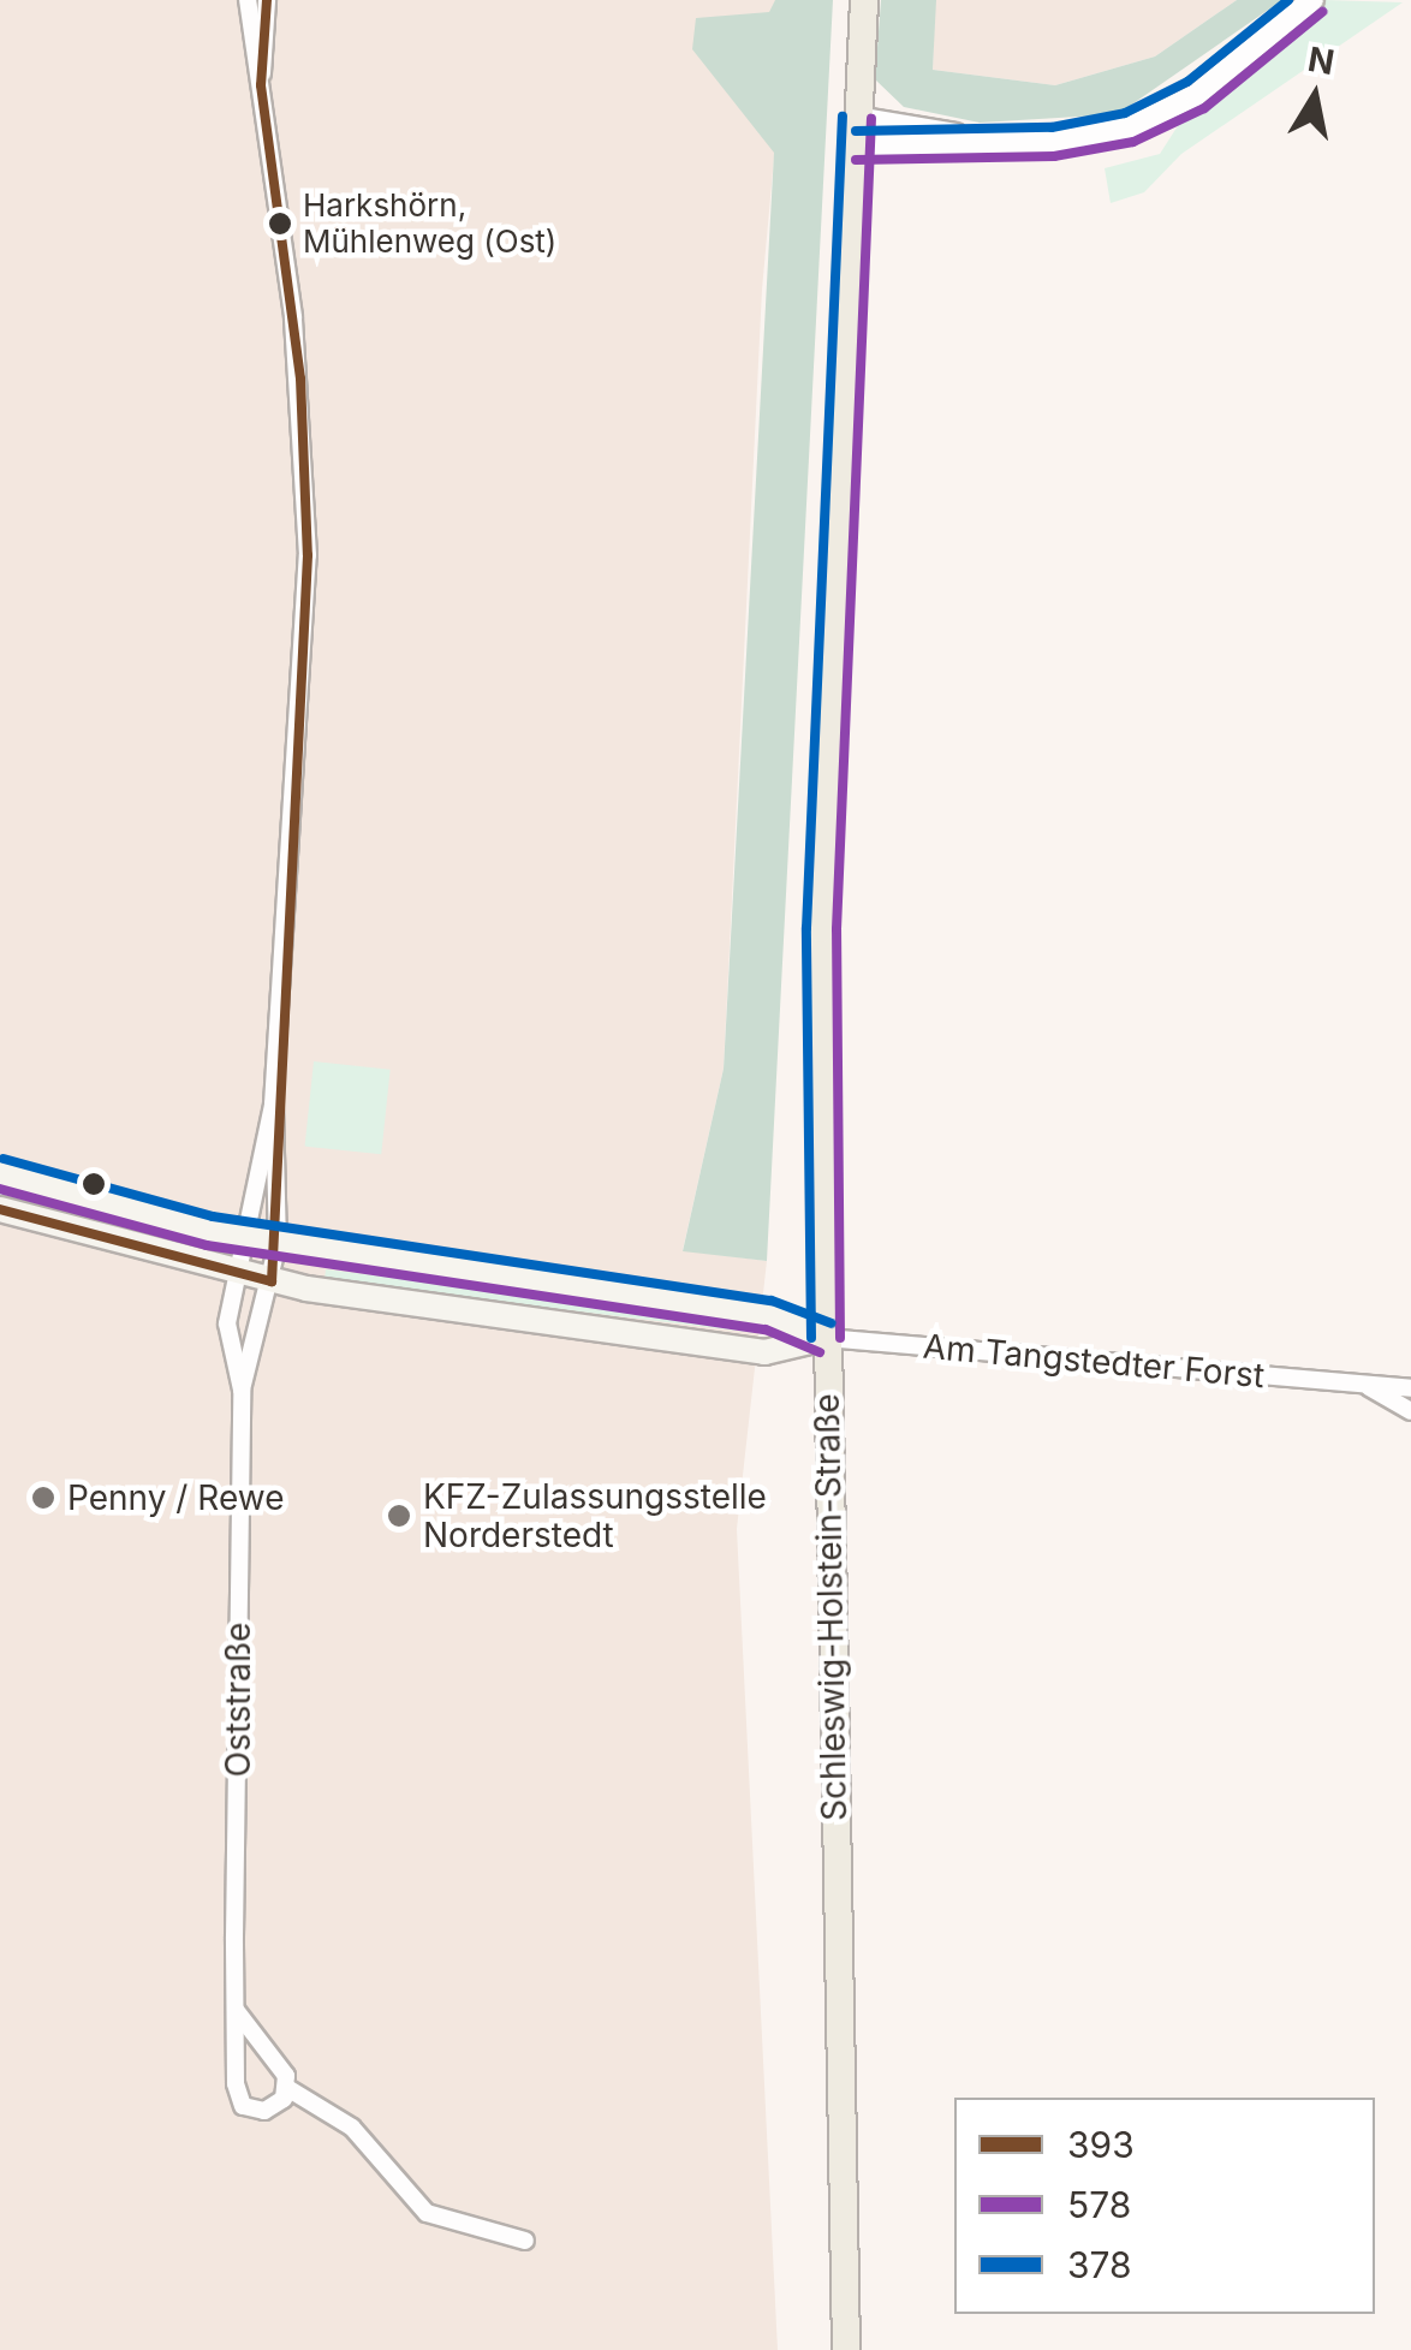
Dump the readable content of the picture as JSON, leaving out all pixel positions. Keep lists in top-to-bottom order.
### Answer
{
  "streets": {
    "main road": ["Schleswig-Holstein-Straße"],
    "street": ["Am Tangstedter Forst", "Oststraße"]
  },
  "crossings": [
    ["Am Tangstedter Forst", "Schleswig-Holstein-Straße"]
  ],
  "places": ["Harkshörn, Mühlenweg (Ost)", "Penny / Rewe", "KFZ-Zulassungsstelle Norderstedt"],
  "lines": ["transit line 393", "transit line 378", "transit line 578"],
  "legend": ["393", "578", "378"],
  "north": "top"
}
